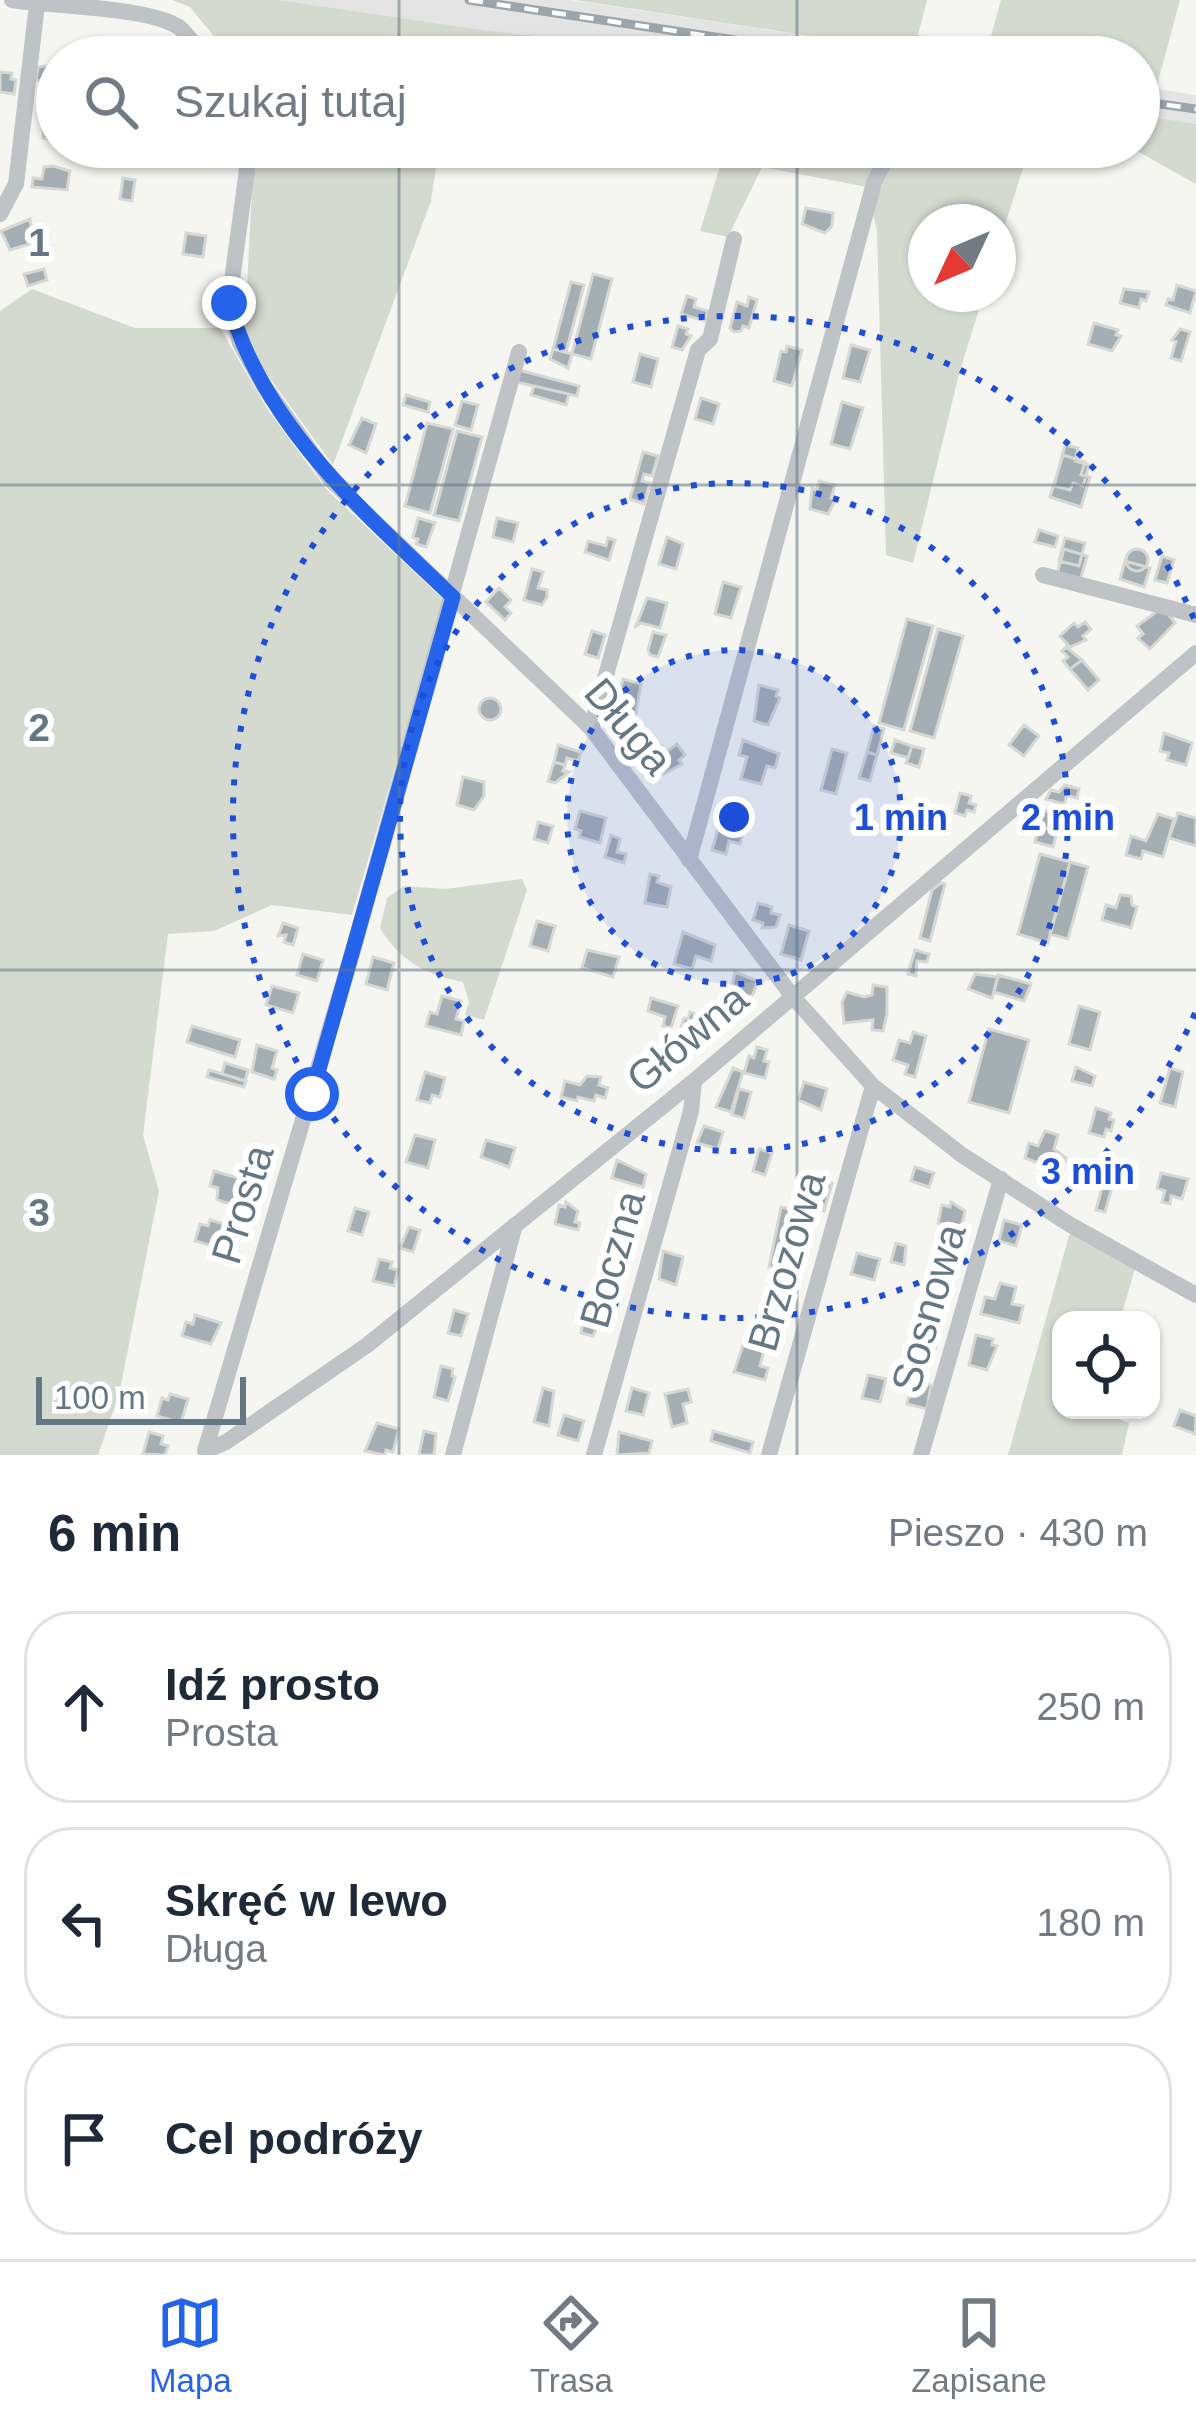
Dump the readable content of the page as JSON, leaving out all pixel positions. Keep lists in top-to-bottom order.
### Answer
{
  "streets": {
    "street": [
      "Długa",
      "Główna",
      "Prosta",
      "Boczna",
      "Brzozowa",
      "Sosnowa"
    ]
  },
  "crossings": [
    ["Długa", "Główna"],
    ["Długa", "Prosta"],
    ["Długa", "Brzozowa"],
    ["Długa", "Sosnowa"],
    ["Główna", "Prosta"],
    ["Główna", "Boczna"]
  ],
  "scale_bar": "100 m",
  "north": "bottom left",
  "page": {
    "search": "Szukaj tutaj",
    "scale": "100 m",
    "heading": ["6 min", "Pieszo · 430 m"],
    "list": [
      ["Idź prosto", "Prosta", "250 m"],
      ["Skręć w lewo", "Długa", "180 m"],
      "Cel podróży"
    ],
    "nav": ["Mapa", "Trasa", "Zapisane"]
  },
  "grid": {
    "rows": ["1", "2", "3"]
  },
  "rings": ["1 min", "2 min", "3 min"]
}
